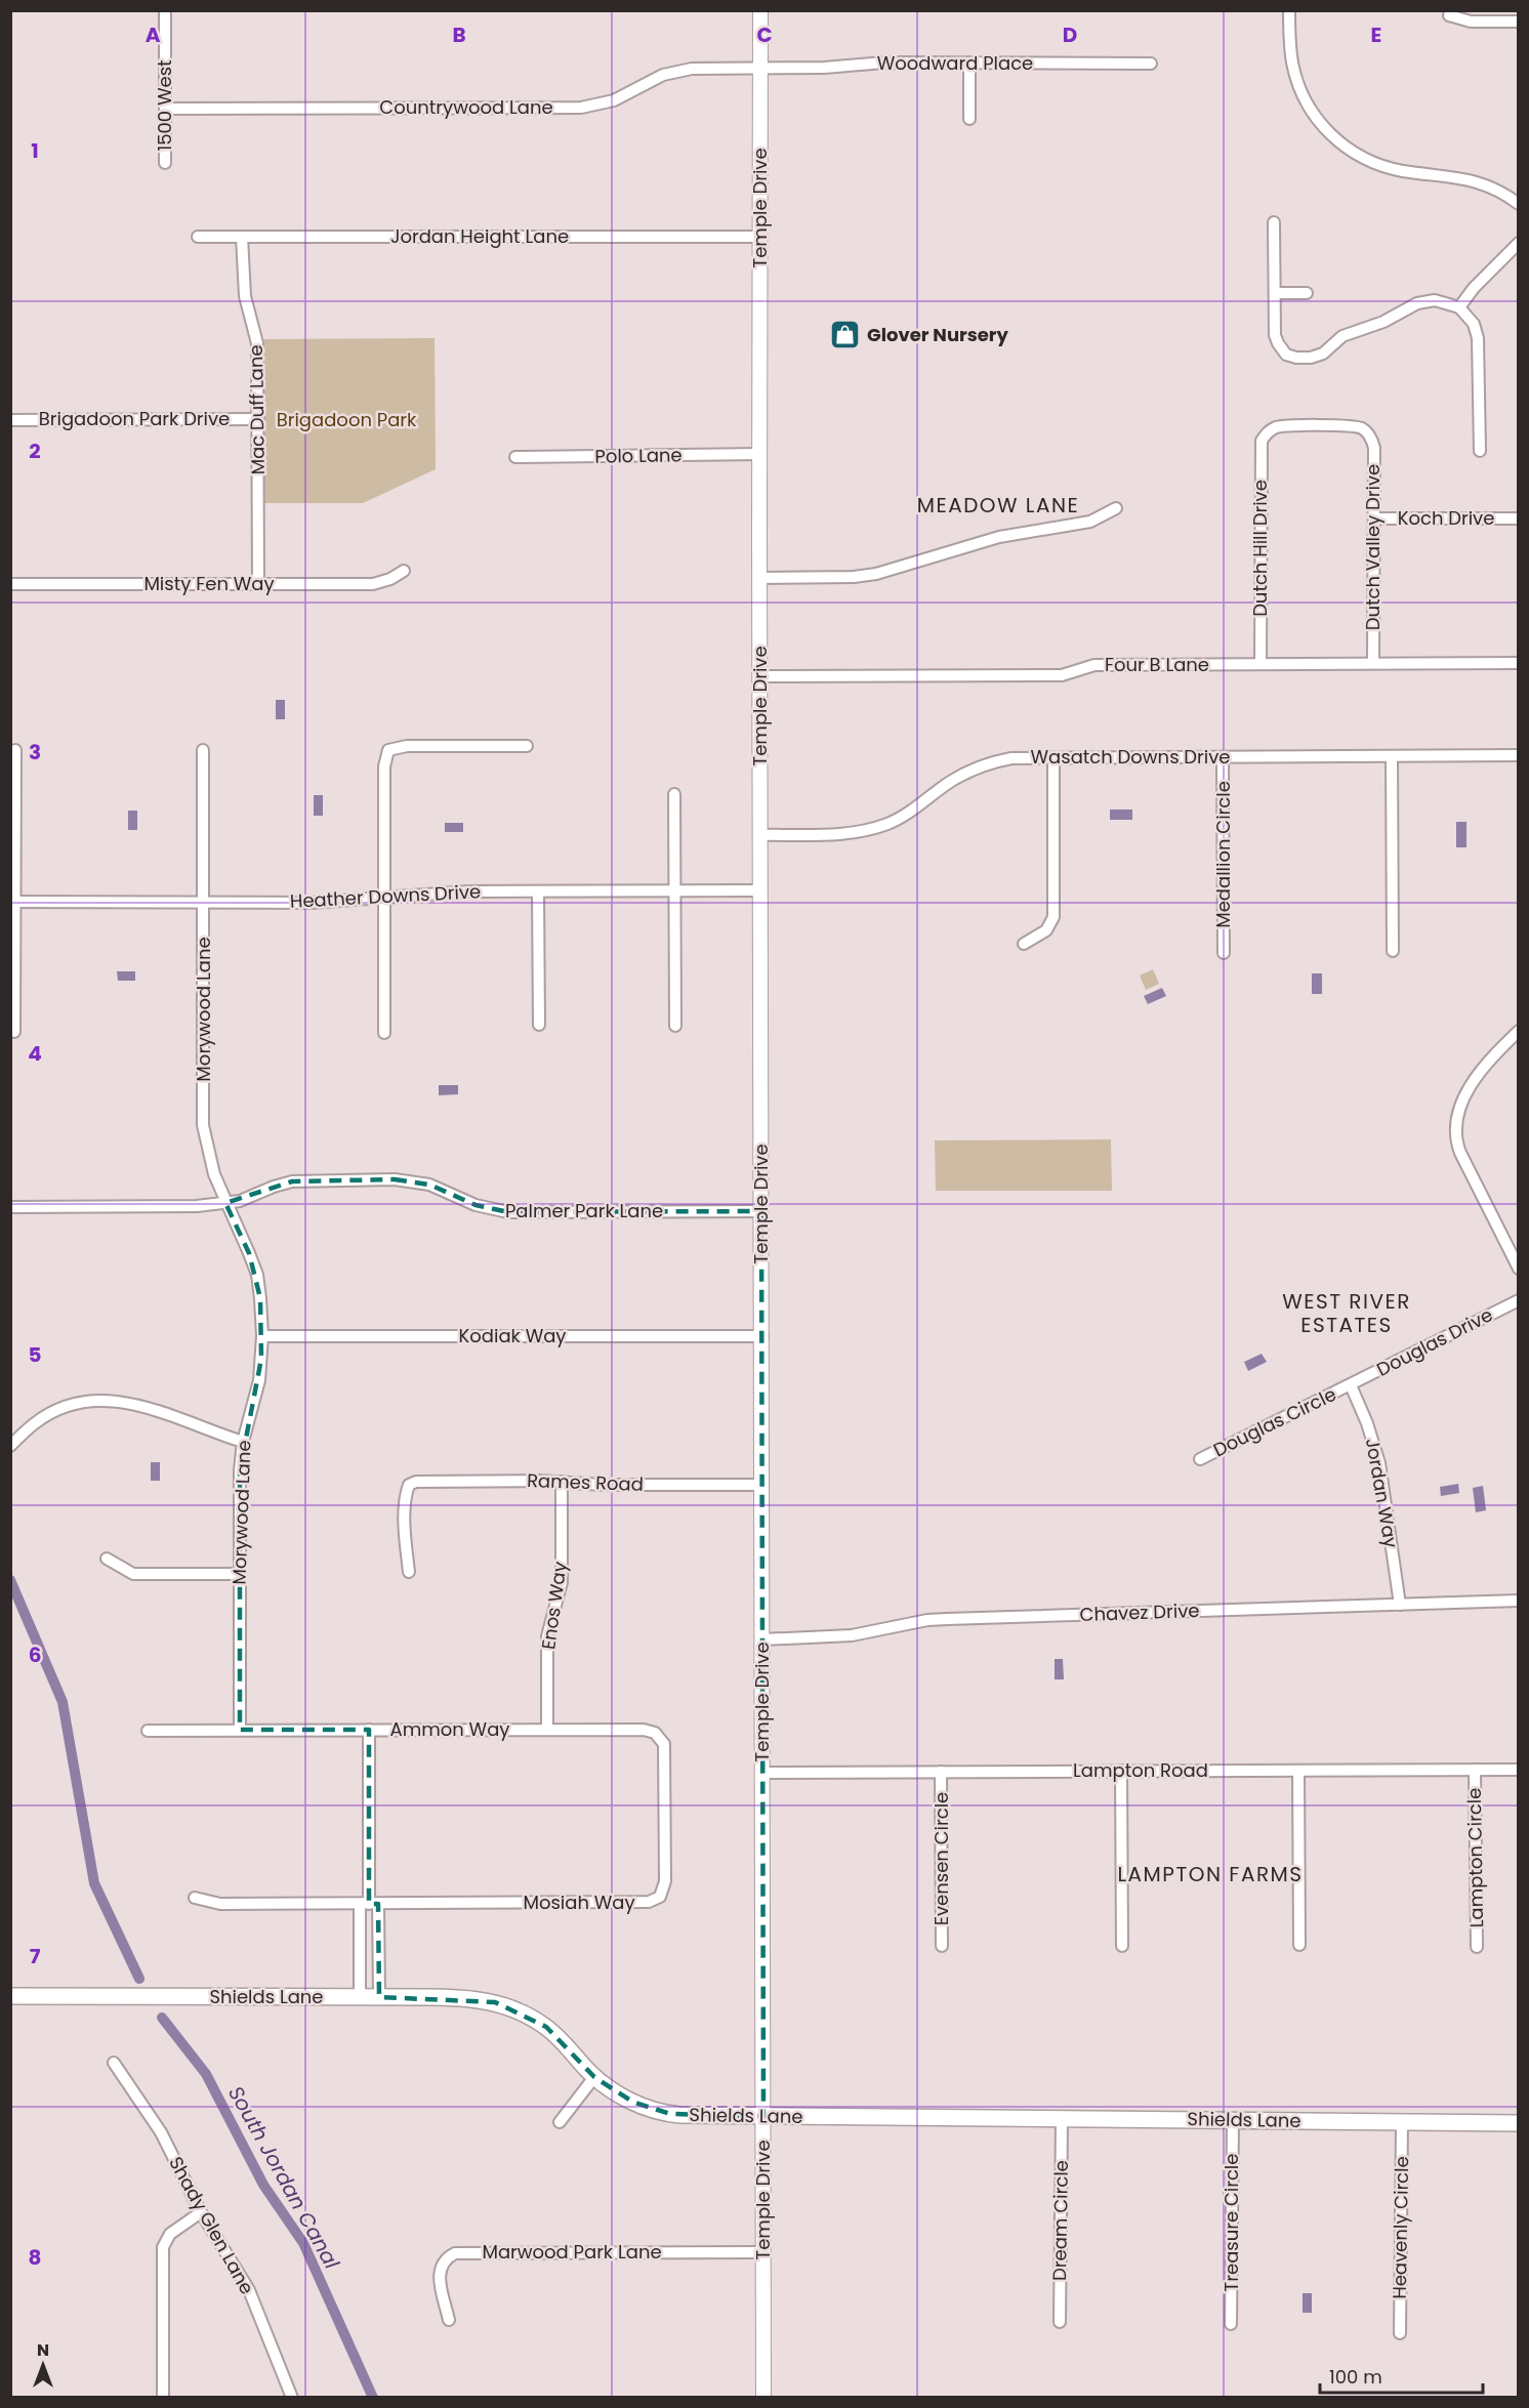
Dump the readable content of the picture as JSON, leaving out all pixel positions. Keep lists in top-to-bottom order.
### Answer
{
  "streets": {
    "main road": ["Shields Lane"],
    "street": [
      "Woodward Place",
      "1500 West",
      "Countrywood Lane",
      "Temple Drive",
      "Jordan Height Lane",
      "Mac Duff Lane",
      "Brigadoon Park Drive",
      "Polo Lane",
      "Koch Drive",
      "Dutch Valley Drive",
      "Dutch Hill Drive",
      "Misty Fen Way",
      "Four B Lane",
      "Wasatch Downs Drive",
      "Medallion Circle",
      "Heather Downs Drive",
      "Morywood Lane",
      "Palmer Park Lane",
      "Kodiak Way",
      "Douglas Drive",
      "Douglas Circle",
      "Rames Road",
      "Jordan Way",
      "Enos Way",
      "Chavez Drive",
      "Ammon Way",
      "Lampton Road",
      "Lampton Circle",
      "Evensen Circle",
      "Mosiah Way",
      "Dream Circle",
      "Treasure Circle",
      "Shady Glen Lane",
      "Heavenly Circle",
      "Marwood Park Lane"
    ]
  },
  "crossings": [
    ["Woodward Place", "Countrywood Lane"],
    ["Woodward Place", "Temple Drive"],
    ["1500 West", "Countrywood Lane"],
    ["Countrywood Lane", "Temple Drive"],
    ["Temple Drive", "Jordan Height Lane"],
    ["Temple Drive", "Polo Lane"],
    ["Temple Drive", "Four B Lane"],
    ["Temple Drive", "Wasatch Downs Drive"],
    ["Temple Drive", "Heather Downs Drive"],
    ["Temple Drive", "Palmer Park Lane"],
    ["Temple Drive", "Kodiak Way"],
    ["Temple Drive", "Rames Road"],
    ["Temple Drive", "Chavez Drive"],
    ["Temple Drive", "Lampton Road"],
    ["Temple Drive", "Shields Lane"],
    ["Temple Drive", "Marwood Park Lane"],
    ["Jordan Height Lane", "Mac Duff Lane"],
    ["Mac Duff Lane", "Brigadoon Park Drive"],
    ["Mac Duff Lane", "Misty Fen Way"],
    ["Koch Drive", "Dutch Valley Drive"],
    ["Dutch Valley Drive", "Dutch Hill Drive"],
    ["Dutch Valley Drive", "Four B Lane"],
    ["Dutch Hill Drive", "Four B Lane"],
    ["Wasatch Downs Drive", "Medallion Circle"],
    ["Heather Downs Drive", "Morywood Lane"],
    ["Morywood Lane", "Palmer Park Lane"],
    ["Morywood Lane", "Kodiak Way"],
    ["Morywood Lane", "Ammon Way"],
    ["Douglas Drive", "Douglas Circle"],
    ["Douglas Drive", "Jordan Way"],
    ["Douglas Circle", "Jordan Way"],
    ["Rames Road", "Enos Way"],
    ["Jordan Way", "Chavez Drive"],
    ["Enos Way", "Ammon Way"],
    ["Ammon Way", "Mosiah Way"],
    ["Lampton Road", "Lampton Circle"],
    ["Lampton Road", "Evensen Circle"],
    ["Shields Lane", "Dream Circle"],
    ["Shields Lane", "Treasure Circle"],
    ["Shields Lane", "Heavenly Circle"]
  ],
  "districts": ["MEADOW LANE", "WEST RIVER ESTATES", "LAMPTON FARMS"],
  "water": ["South Jordan Canal"],
  "parks": ["Brigadoon Park"],
  "places": {
    "shop": ["Glover Nursery"]
  },
  "scale_bar": "100 m",
  "north": "top",
  "grid": {
    "columns": [
      "A",
      "B",
      "C",
      "D",
      "E"
    ],
    "rows": [
      "1",
      "2",
      "3",
      "4",
      "5",
      "6",
      "7",
      "8"
    ]
  }
}
